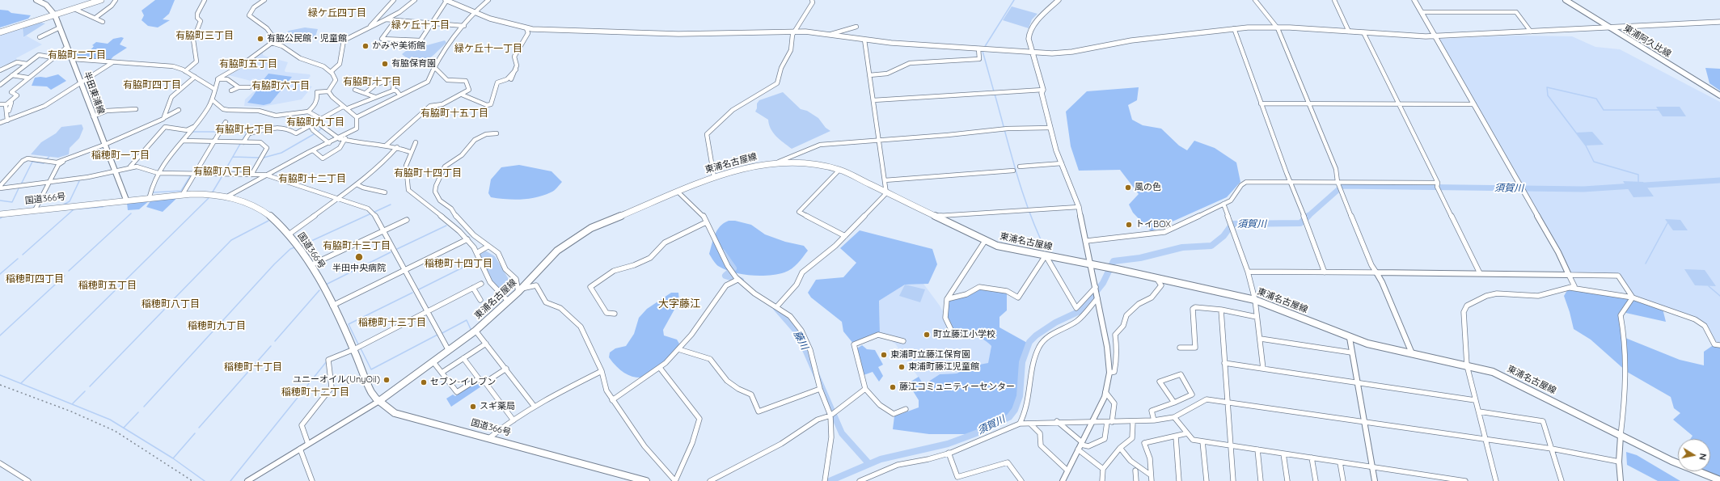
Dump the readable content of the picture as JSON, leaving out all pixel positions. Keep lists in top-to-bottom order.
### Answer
{
  "streets": {
    "main road": [
      "東浦阿久比線",
      "半田東浦線",
      "東浦名古屋線",
      "国道366号"
    ]
  },
  "crossings": [
    ["半田東浦線", "国道366号"],
    ["東浦名古屋線", "国道366号"]
  ],
  "districts": [
    "緑ケ丘四丁目",
    "緑ケ丘十丁目",
    "有脇町三丁目",
    "緑ケ丘十一丁目",
    "有脇町二丁目",
    "有脇町五丁目",
    "有脇町十丁目",
    "有脇町四丁目",
    "有脇町六丁目",
    "有脇町十五丁目",
    "有脇町九丁目",
    "有脇町七丁目",
    "稲穂町一丁目",
    "有脇町八丁目",
    "有脇町十四丁目",
    "有脇町十二丁目",
    "有脇町十三丁目",
    "稲穂町十四丁目",
    "稲穂町四丁目",
    "稲穂町五丁目",
    "稲穂町八丁目",
    "大字藤江",
    "稲穂町十三丁目",
    "稲穂町九丁目",
    "稲穂町十丁目",
    "稲穂町十二丁目"
  ],
  "water": ["須賀川", "藤川"],
  "places": [
    "有脇公民館・児童館",
    "かみや美術館",
    "有脇保育園",
    "風の色",
    "トイBOX",
    "半田中央病院",
    "町立藤江小学校",
    "東浦町立藤江保育園",
    "東浦町藤江児童館",
    "ユニーオイル(UnyOil)",
    "セブン-イレブン",
    "藤江コミュニティーセンター",
    "スギ薬局"
  ],
  "north": "right"
}
